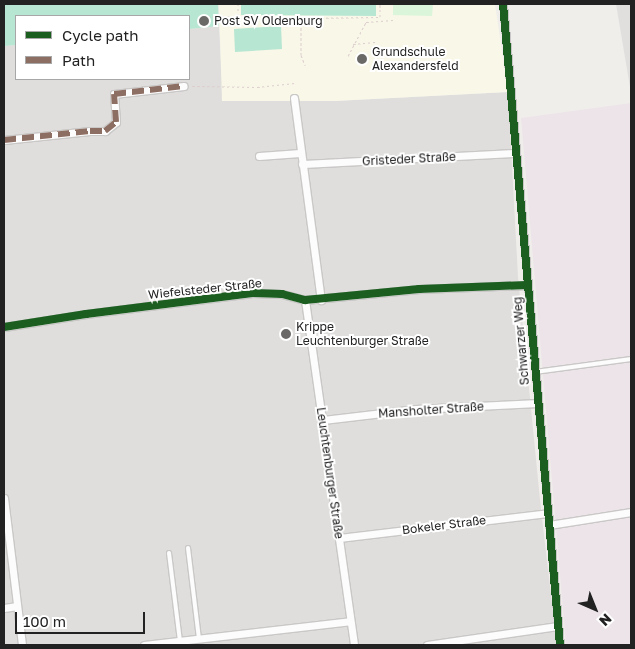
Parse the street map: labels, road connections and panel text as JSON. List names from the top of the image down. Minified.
{"streets":{"street":["Gristeder Straße","Wiefelsteder Straße","Schwarzer Weg","Mansholter Straße","Leuchtenburger Straße","Bokeler Straße"]},"crossings":[["Gristeder Straße","Schwarzer Weg"],["Wiefelsteder Straße","Schwarzer Weg"],["Wiefelsteder Straße","Leuchtenburger Straße"],["Schwarzer Weg","Mansholter Straße"],["Schwarzer Weg","Bokeler Straße"],["Mansholter Straße","Leuchtenburger Straße"],["Leuchtenburger Straße","Bokeler Straße"]],"places":["Post SV Oldenburg","Grundschule Alexandersfeld","Krippe Leuchtenburger Straße"],"legend":["Cycle path","Path"],"scale_bar":"100 m","north":"bottom right"}
